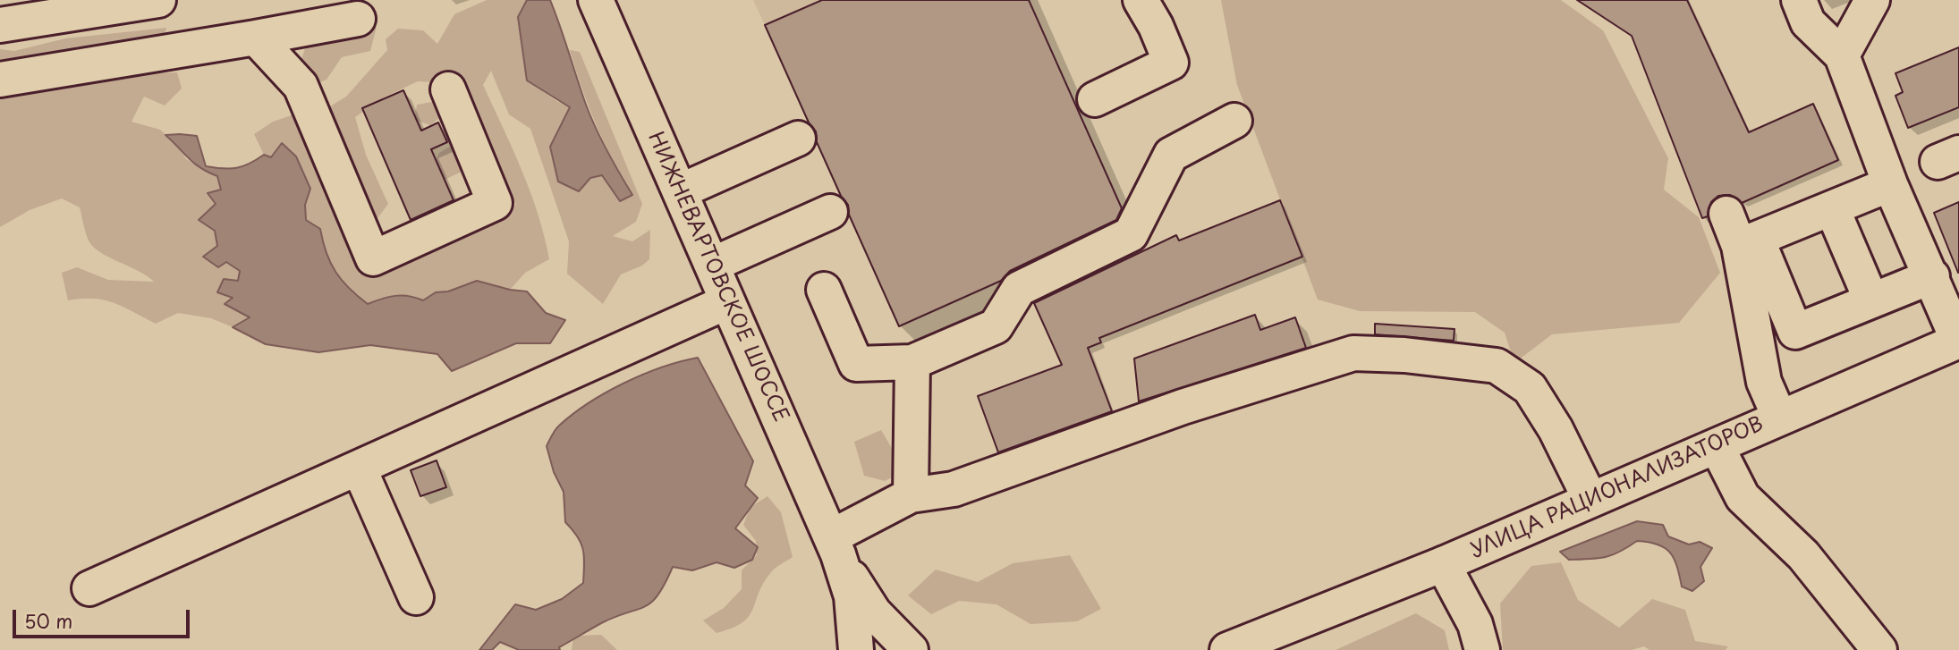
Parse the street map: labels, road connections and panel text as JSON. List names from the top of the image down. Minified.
{"streets":{"street":["НИЖНЕВАРТОВСКОЕ ШОССЕ","УЛИЦА РАЦИОНАЛИЗАТОРОВ"]},"scale_bar":"50 m"}
